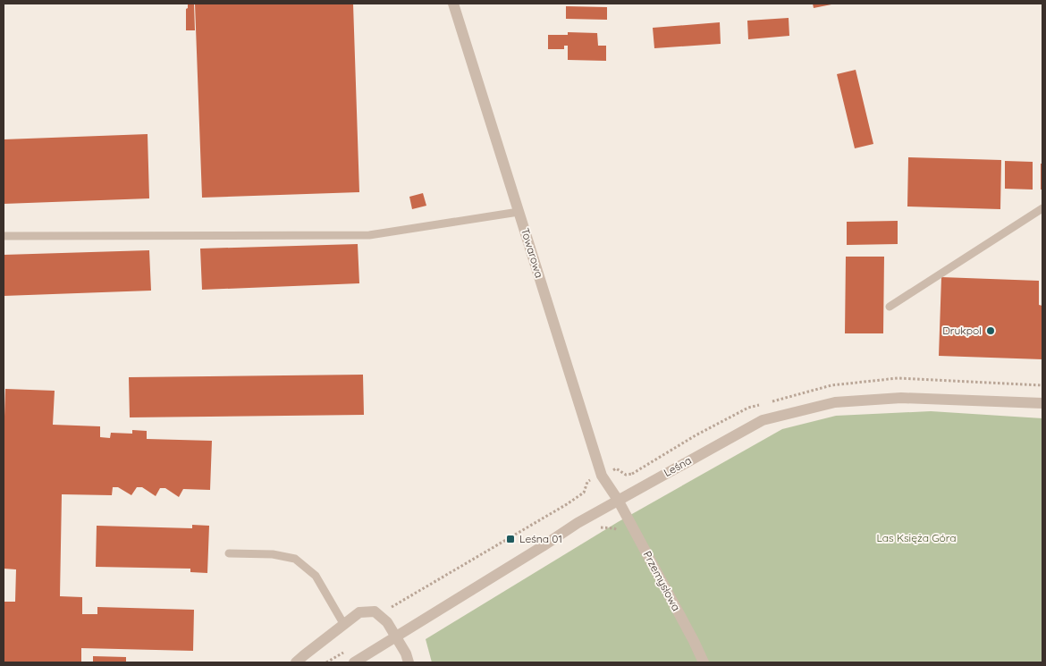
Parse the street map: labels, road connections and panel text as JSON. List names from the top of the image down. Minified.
{"streets":{"street":["Towarowa","Leśna","Przemysłowa"]},"crossings":[["Towarowa","Leśna"],["Towarowa","Przemysłowa"],["Leśna","Przemysłowa"]],"parks":["Las Księża Góra"],"places":{"other":["Drukpol"],"transit":["Leśna 01"]}}
